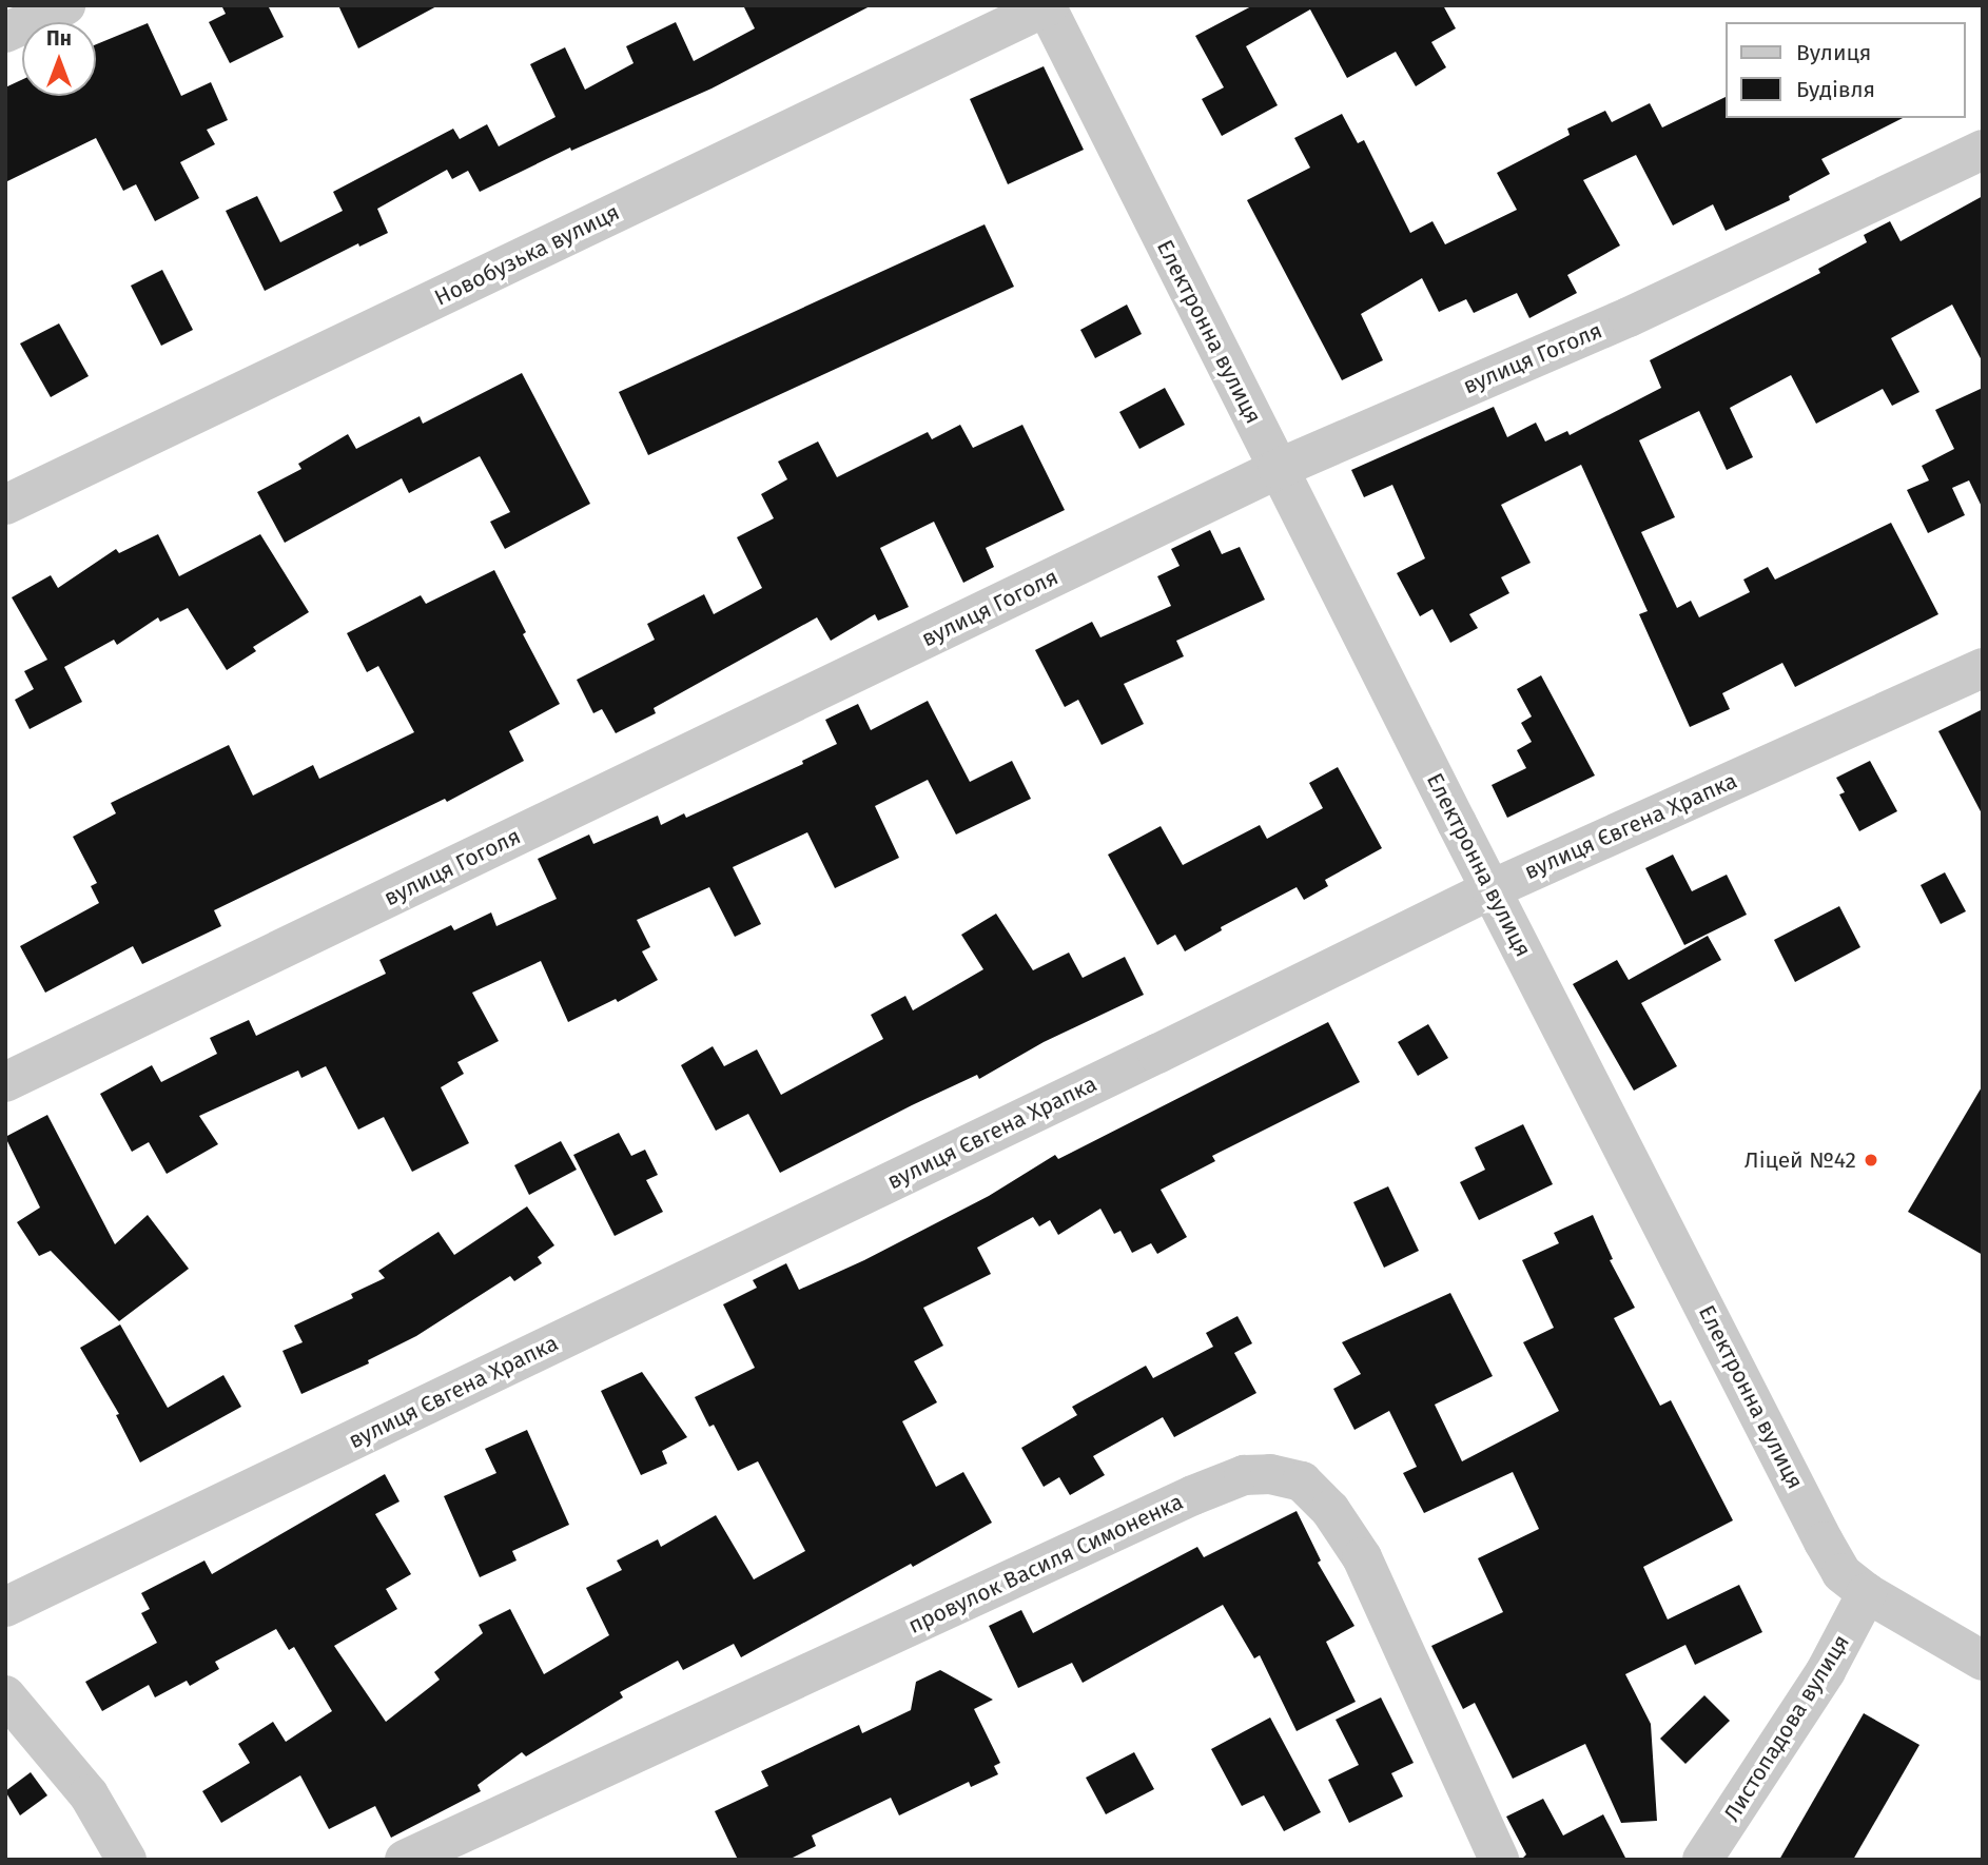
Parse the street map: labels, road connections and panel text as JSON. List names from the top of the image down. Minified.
{"streets":{"street":["Новобузька вулиця","Електронна вулиця","вулиця Гоголя","вулиця Євгена Храпка","провулок Василя Симоненка","Листопадова вулиця"]},"crossings":[["Новобузька вулиця","Електронна вулиця"],["Електронна вулиця","вулиця Гоголя"],["Електронна вулиця","вулиця Євгена Храпка"],["Електронна вулиця","Листопадова вулиця"]],"places":["Ліцей №42"],"legend":["Вулиця","Будівля"],"north":"top"}
